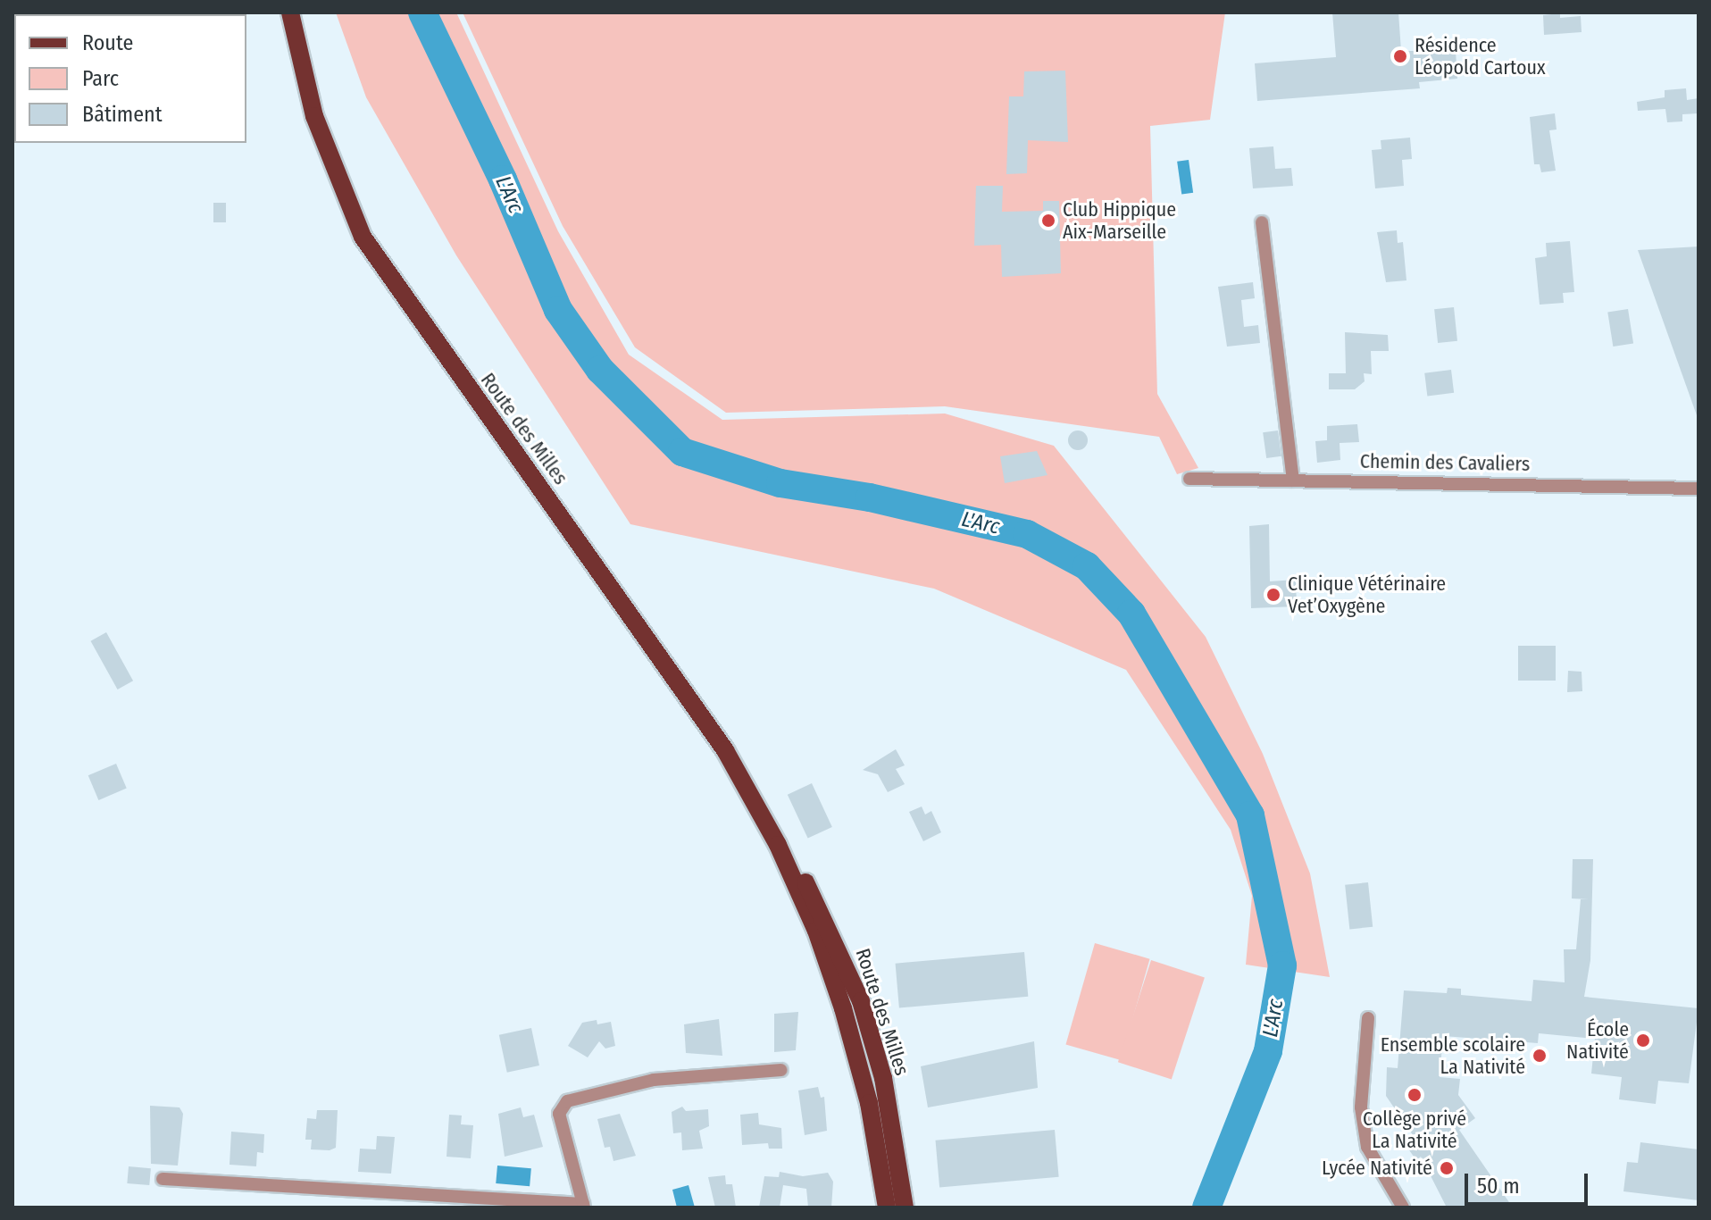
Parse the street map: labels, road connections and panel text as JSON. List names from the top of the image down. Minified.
{"streets":{"main road":["Route des Milles"],"street":["Chemin des Cavaliers"]},"water":["L'Arc"],"places":["Résidence Léopold Cartoux","Club Hippique Aix-Marseille","Clinique Vétérinaire Vet’Oxygène","École Nativité","Ensemble scolaire La Nativité","Collège privé La Nativité","Lycée Nativité"],"legend":["Route","Parc","Bâtiment"],"scale_bar":"50 m"}
